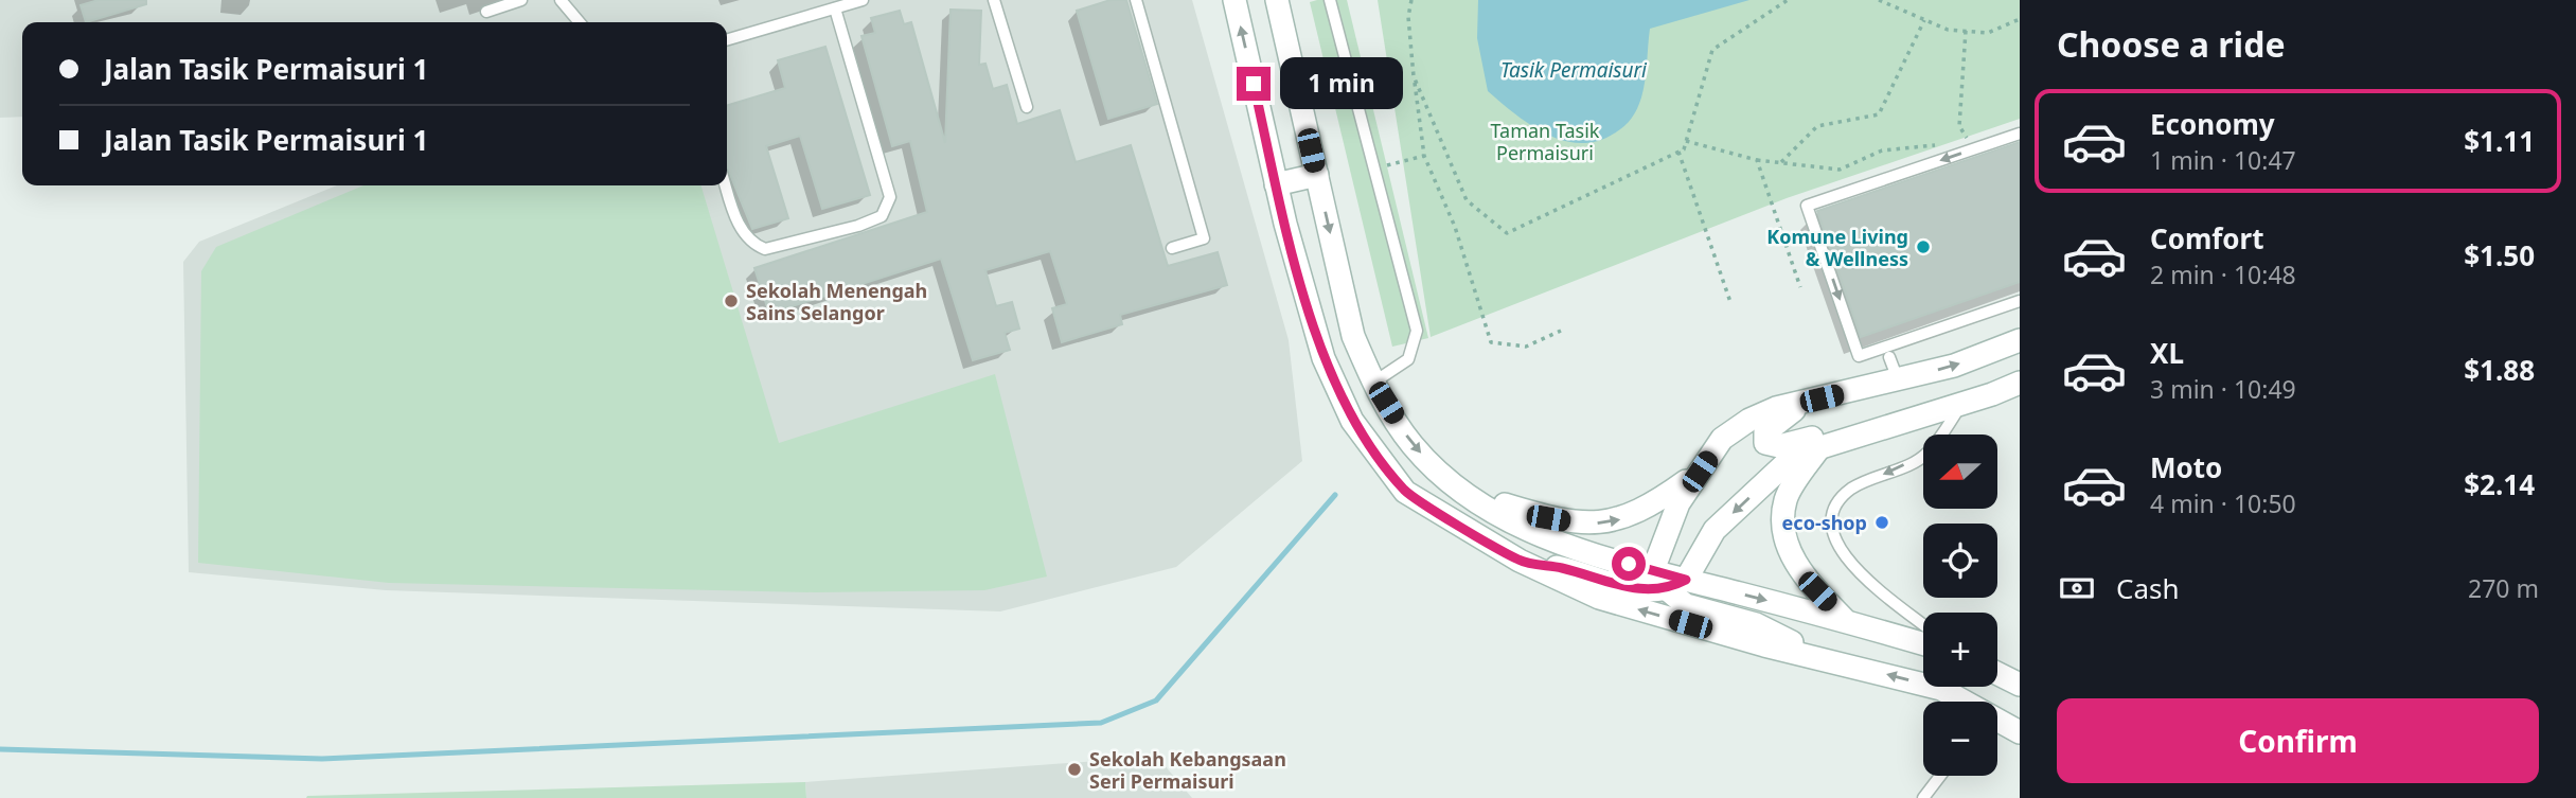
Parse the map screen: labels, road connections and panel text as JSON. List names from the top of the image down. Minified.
{"water":["Tasik Permaisuri"],"parks":["Taman Tasik Permaisuri"],"places":["Komune Living & Wellness","Sekolah Menengah Sains Selangor","eco-shop","Sekolah Kebangsaan Seri Permaisuri"],"north":"left","page":{"heading":"Choose a ride","banner":["Jalan Tasik Permaisuri 1","Jalan Tasik Permaisuri 1"],"bubble":"1 min","list":[{"name":"Economy","note":"1 min · 10:47","value":"$1.11"},{"name":"Comfort","note":"2 min · 10:48","value":"$1.50"},{"name":"XL","note":"3 min · 10:49","value":"$1.88"},{"name":"Moto","note":"4 min · 10:50","value":"$2.14"}],"map_buttons":["+","−"],"pay":["Cash","270 m"],"buttons":"Confirm"}}
